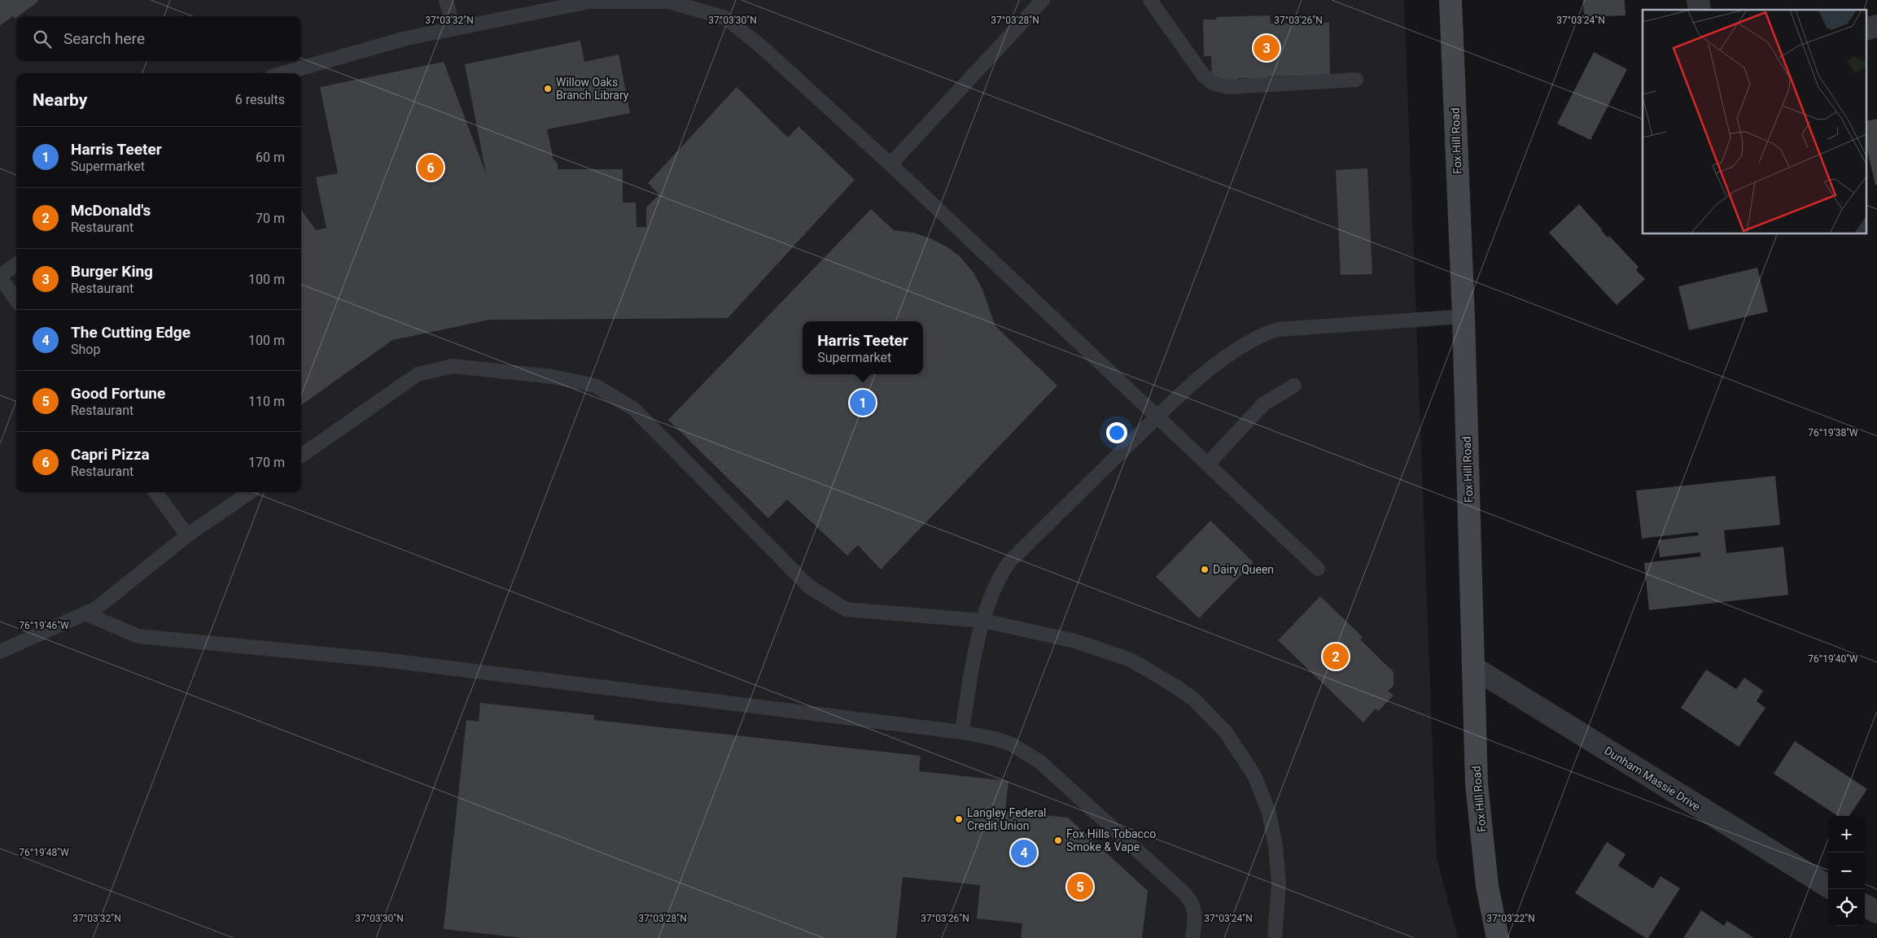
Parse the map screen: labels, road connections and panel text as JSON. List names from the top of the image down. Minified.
{"streets":{"main road":["Fox Hill Road"],"street":["Dunham Massie Drive"]},"crossings":[["Fox Hill Road","Dunham Massie Drive"]],"places":["Willow Oaks Branch Library","Dairy Queen","Langley Federal Credit Union","Fox Hills Tobacco Smoke & Vape"],"page":{"search":"Search here","pins":["3","6","1","2","4","5"],"heading":["Nearby","6 results"],"list":[{"mark":"1","name":"Harris Teeter","note":"Supermarket","value":"60 m"},{"mark":"2","name":"McDonald's","note":"Restaurant","value":"70 m"},{"mark":"3","name":"Burger King","note":"Restaurant","value":"100 m"},{"mark":"4","name":"The Cutting Edge","note":"Shop","value":"100 m"},{"mark":"5","name":"Good Fortune","note":"Restaurant","value":"110 m"},{"mark":"6","name":"Capri Pizza","note":"Restaurant","value":"170 m"}],"popup":["Harris Teeter","Supermarket"],"map_buttons":["+","−"]},"coordinates":["37°03'32\"N","37°03'28\"N","37°03'26\"N","37°03'30\"N","37°03'24\"N","76°19'38\"W","76°19'46\"W","76°19'40\"W","76°19'48\"W","37°03'22\"N"]}
